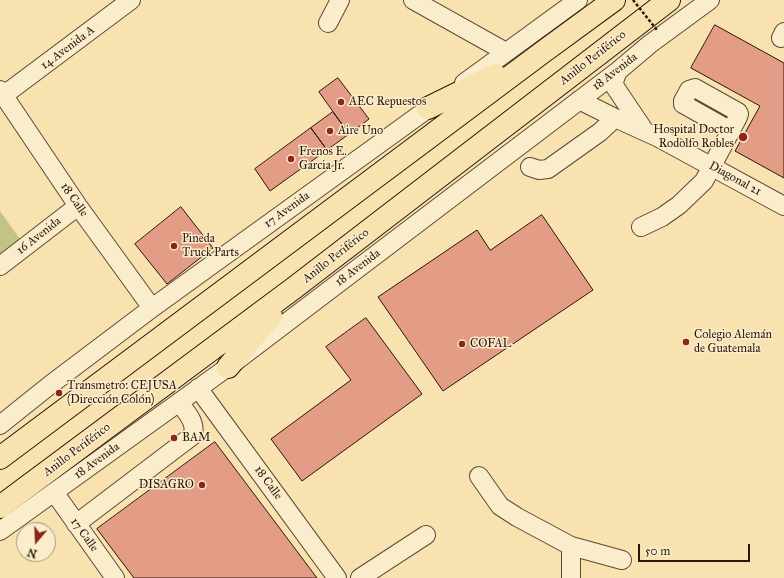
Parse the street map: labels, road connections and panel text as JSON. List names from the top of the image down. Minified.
{"streets":{"highway":["Anillo Periférico"],"street":["14 Avenida A","18 Avenida","Diagonal 21","18 Calle","17 Avenida","16 Avenida","17 Calle"]},"crossings":[["14 Avenida A","18 Calle"],["18 Avenida","Diagonal 21"],["18 Avenida","18 Calle"],["18 Avenida","17 Calle"],["18 Calle","17 Avenida"],["18 Calle","16 Avenida"]],"places":["AEC Repuestos","Aire Uno","Hospital Doctor Rodolfo Robles","Frenos E. Garcia Jr.","Pineda Truck Parts","Colegio Alemán de Guatemala","COFAL","Transmetro: CEJUSA (Dirección Colón)","BAM","DISAGRO"],"scale_bar":"50 m","north":"bottom"}
